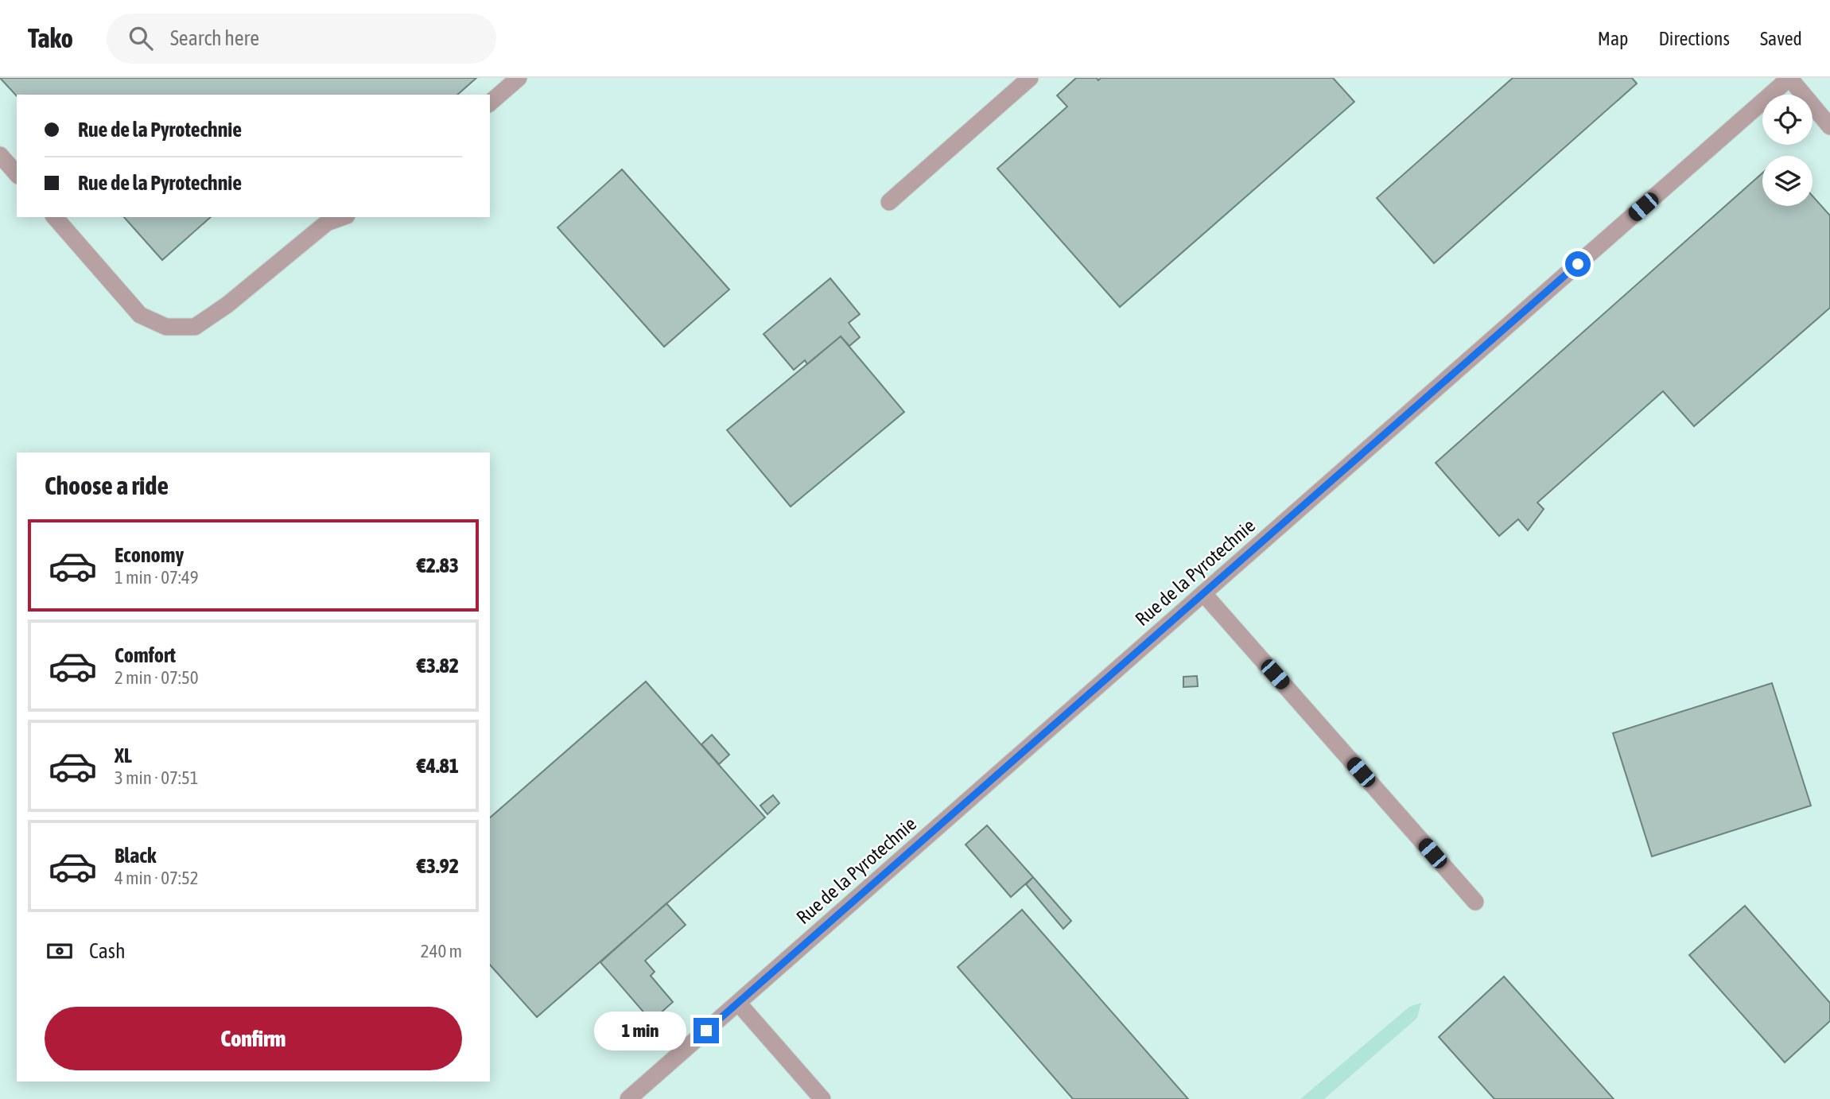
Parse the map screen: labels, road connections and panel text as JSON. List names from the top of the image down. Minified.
{"streets":{"street":["Rue de la Pyrotechnie"]},"page":{"header":"Tako","search":"Search here","nav":["Map","Directions","Saved"],"banner":["Rue de la Pyrotechnie","Rue de la Pyrotechnie"],"heading":"Choose a ride","list":[{"name":"Economy","note":"1 min · 07:49","value":"€2.83"},{"name":"Comfort","note":"2 min · 07:50","value":"€3.82"},{"name":"XL","note":"3 min · 07:51","value":"€4.81"},{"name":"Black","note":"4 min · 07:52","value":"€3.92"}],"pay":["Cash","240 m"],"buttons":"Confirm","bubble":"1 min"}}
